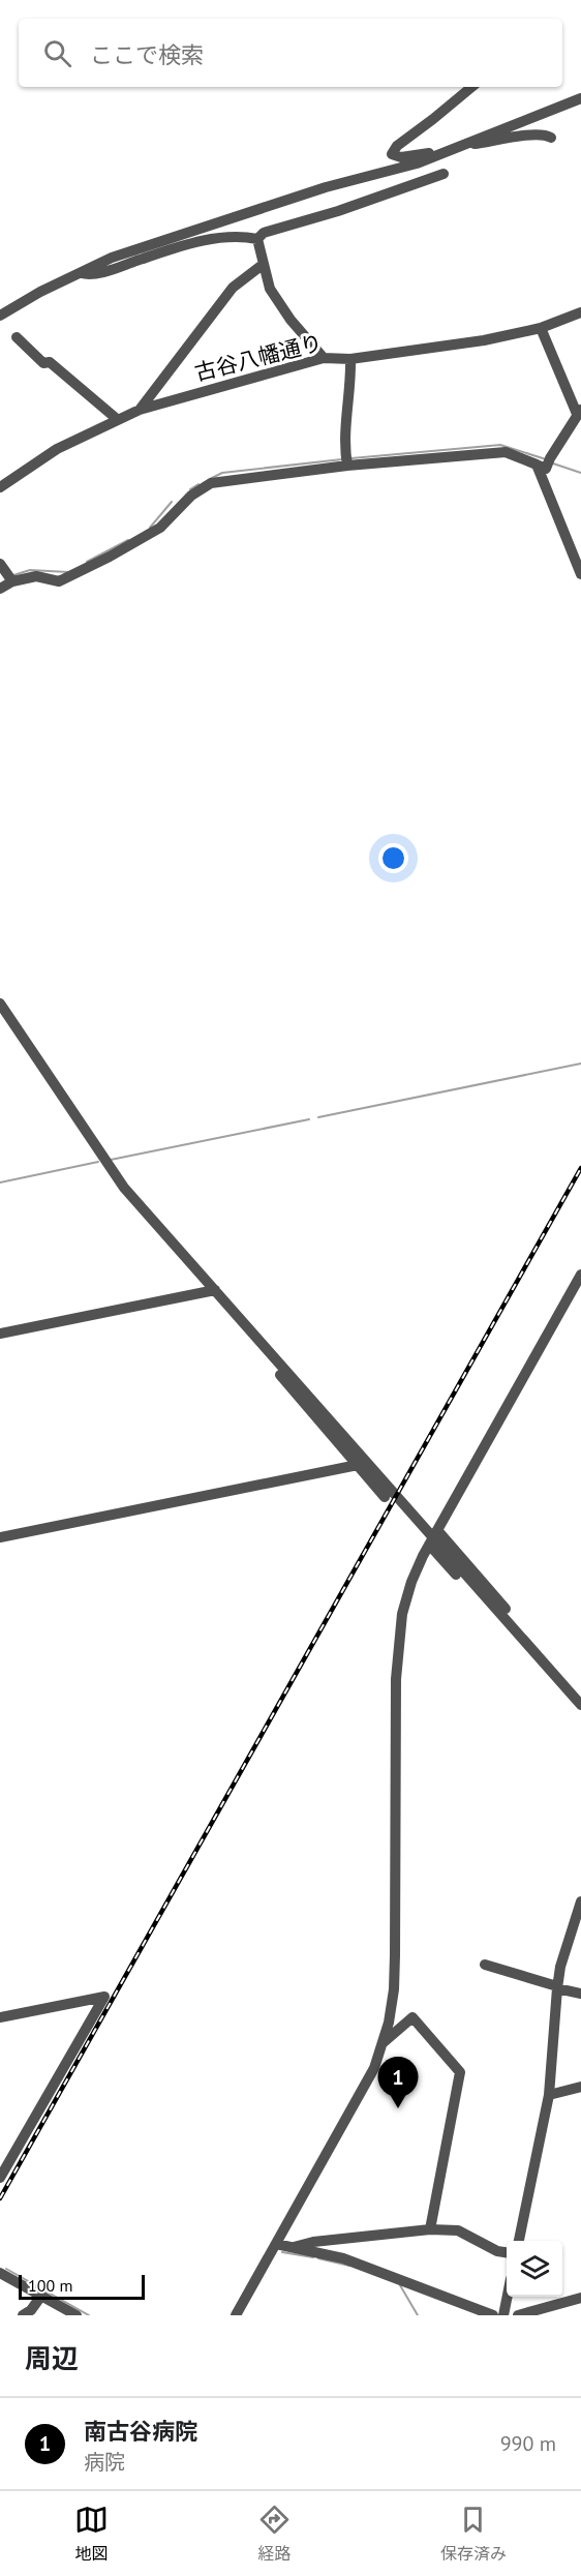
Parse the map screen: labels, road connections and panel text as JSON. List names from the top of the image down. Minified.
{"streets":{"street":["古谷八幡通り"]},"scale_bar":"100 m","page":{"search":"ここで検索","pins":"1","scale":"100 m","heading":"周辺","list":[{"mark":"1","name":"南古谷病院","note":"病院","value":"990 m"}],"nav":["地図","経路","保存済み"]}}
